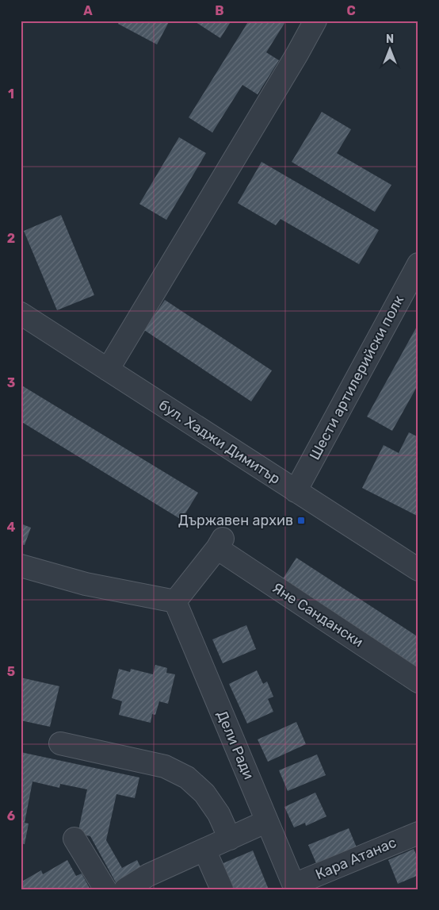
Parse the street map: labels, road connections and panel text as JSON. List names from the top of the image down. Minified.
{"streets":{"street":["Шести артилерийски полк","бул. Хаджи Димитър","Яне Сандански","Дели Ради","Кара Атанас"]},"crossings":[["Шести артилерийски полк","бул. Хаджи Димитър"],["Яне Сандански","Дели Ради"],["Дели Ради","Кара Атанас"]],"places":{"transit":["Държавен архив"]},"north":"top","grid":{"columns":["A","B","C"],"rows":["1","2","3","4","5","6"]}}
